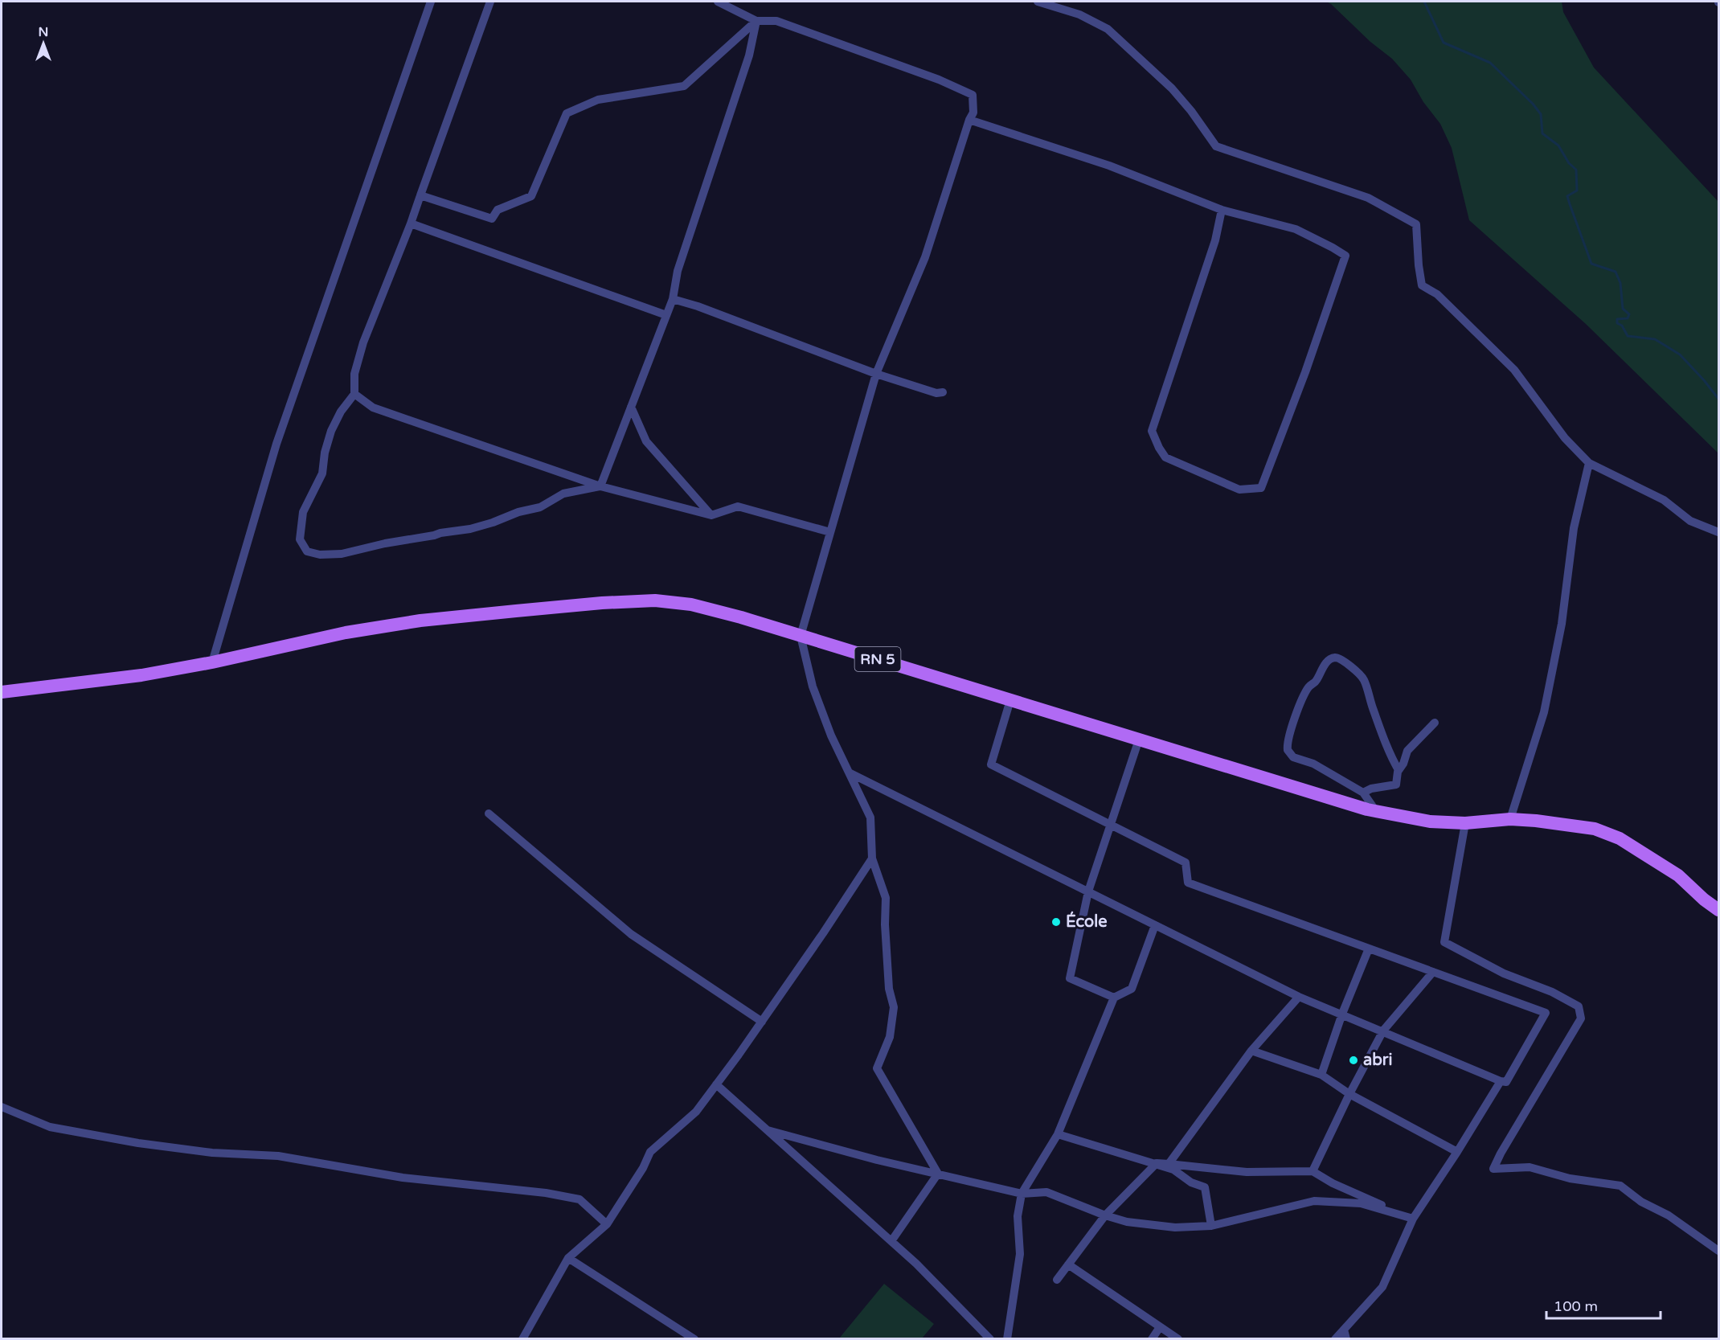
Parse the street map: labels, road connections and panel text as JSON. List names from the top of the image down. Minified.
{"streets":{"main road":["RN 5"]},"places":["École","abri"],"scale_bar":"100 m","north":"top"}
